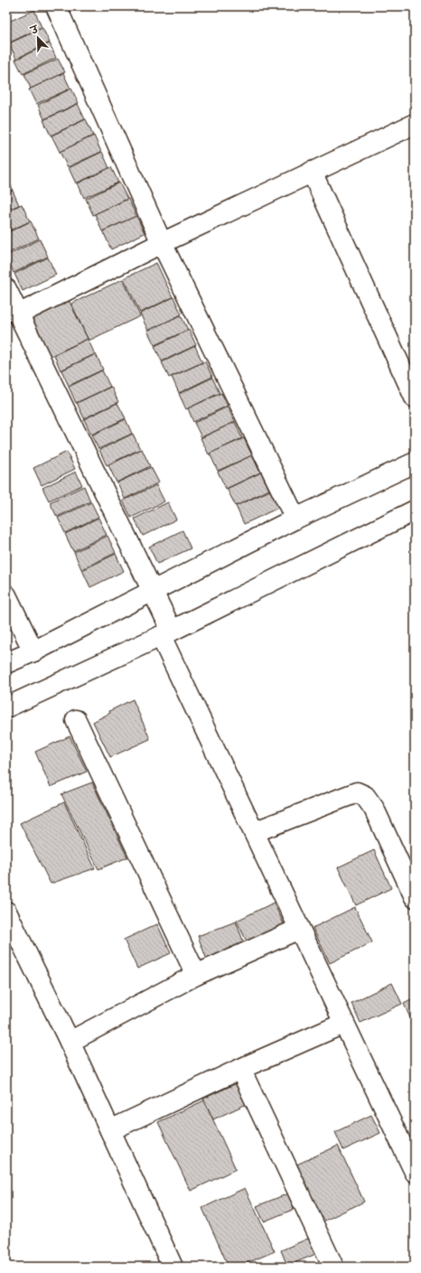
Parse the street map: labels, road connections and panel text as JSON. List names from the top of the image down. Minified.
{"north":"top left"}
